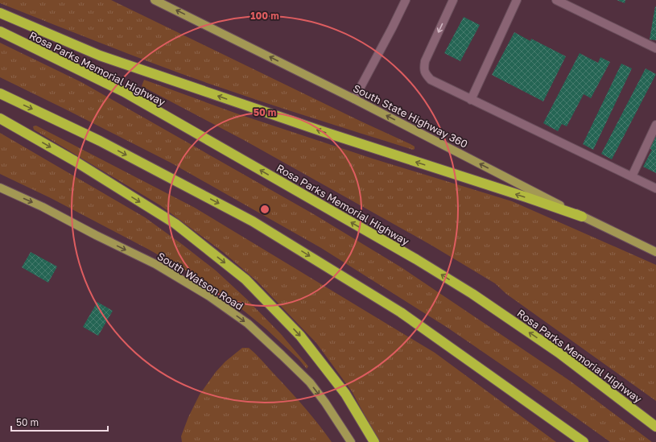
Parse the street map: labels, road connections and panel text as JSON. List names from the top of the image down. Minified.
{"streets":{"highway":["Rosa Parks Memorial Highway"],"main road":["South State Highway 360","South Watson Road"]},"one_way":["South State Highway 360","South Watson Road"],"scale_bar":"50 m","rings":["100 m","50 m"]}
